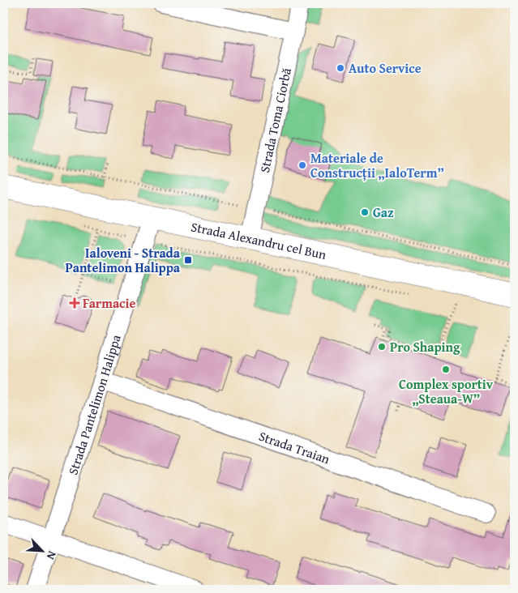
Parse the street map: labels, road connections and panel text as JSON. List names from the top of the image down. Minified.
{"streets":{"main road":["Strada Alexandru cel Bun"],"street":["Strada Toma Ciorbă","Strada Pantelimon Halippa","Strada Traian"]},"crossings":[["Strada Toma Ciorbă","Strada Alexandru cel Bun"],["Strada Alexandru cel Bun","Strada Pantelimon Halippa"],["Strada Pantelimon Halippa","Strada Traian"]],"places":{"other":["Auto Service","Materiale de Construcții „IaloTerm”","Gaz","Pro Shaping","Complex sportiv „Steaua-W”"],"transit":["Ialoveni - Strada Pantelimon Halippa"],"health":["Farmacie"]},"north":"bottom right"}
